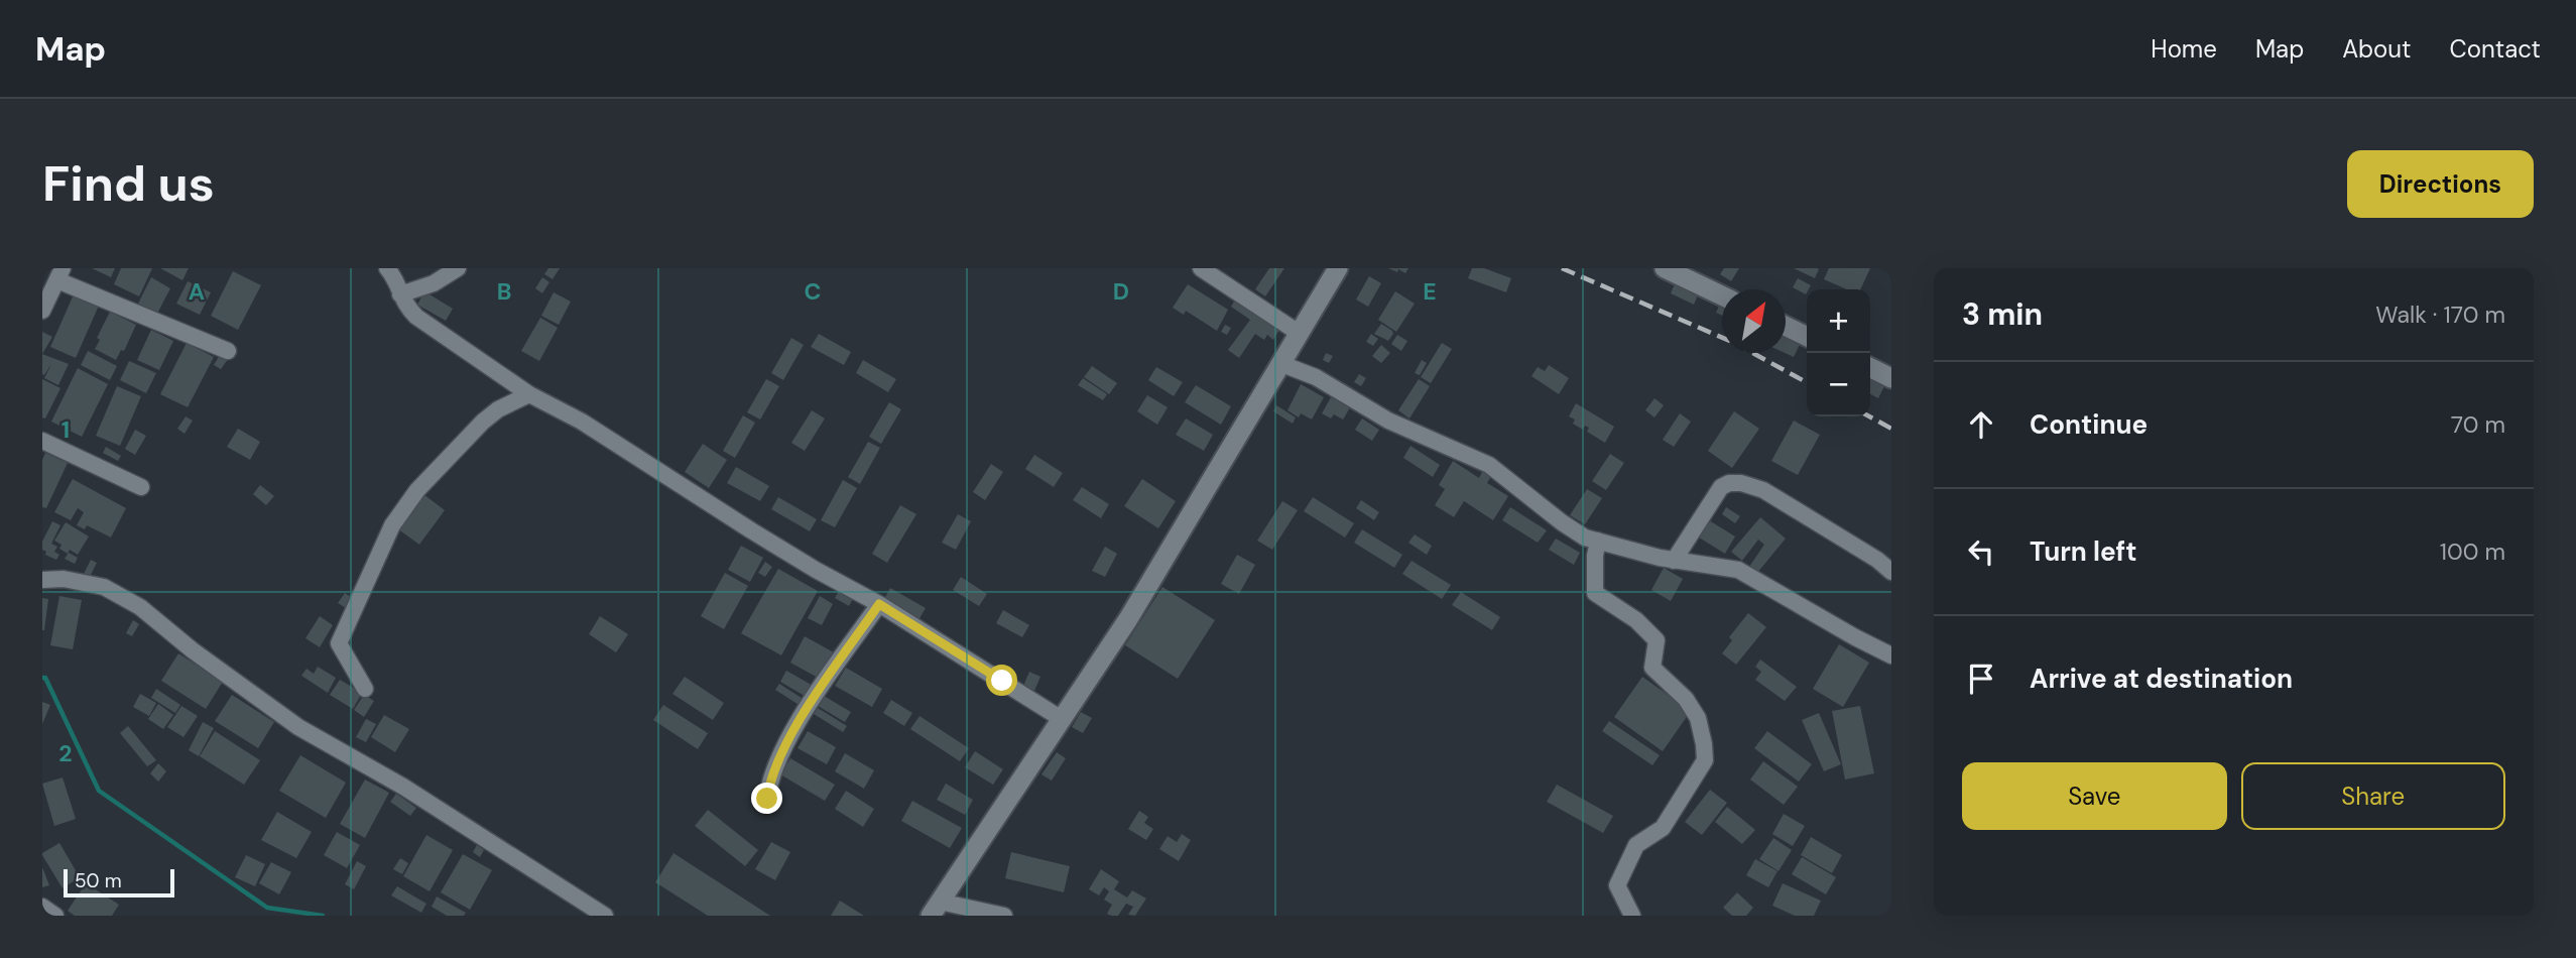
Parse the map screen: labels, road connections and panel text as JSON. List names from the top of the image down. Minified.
{"scale_bar":"50 m","north":"top right","page":{"header":"Map","nav":["Home","Map","About","Contact"],"buttons":["Directions",["Save","Share"]],"title":"Find us","heading":["3 min","Walk · 170 m"],"map_buttons":["+","−"],"list":[["Continue","70 m"],["Turn left","100 m"],"Arrive at destination"],"scale":"50 m"},"grid":{"columns":["A","B","C","D","E"],"rows":["1","2"]}}
